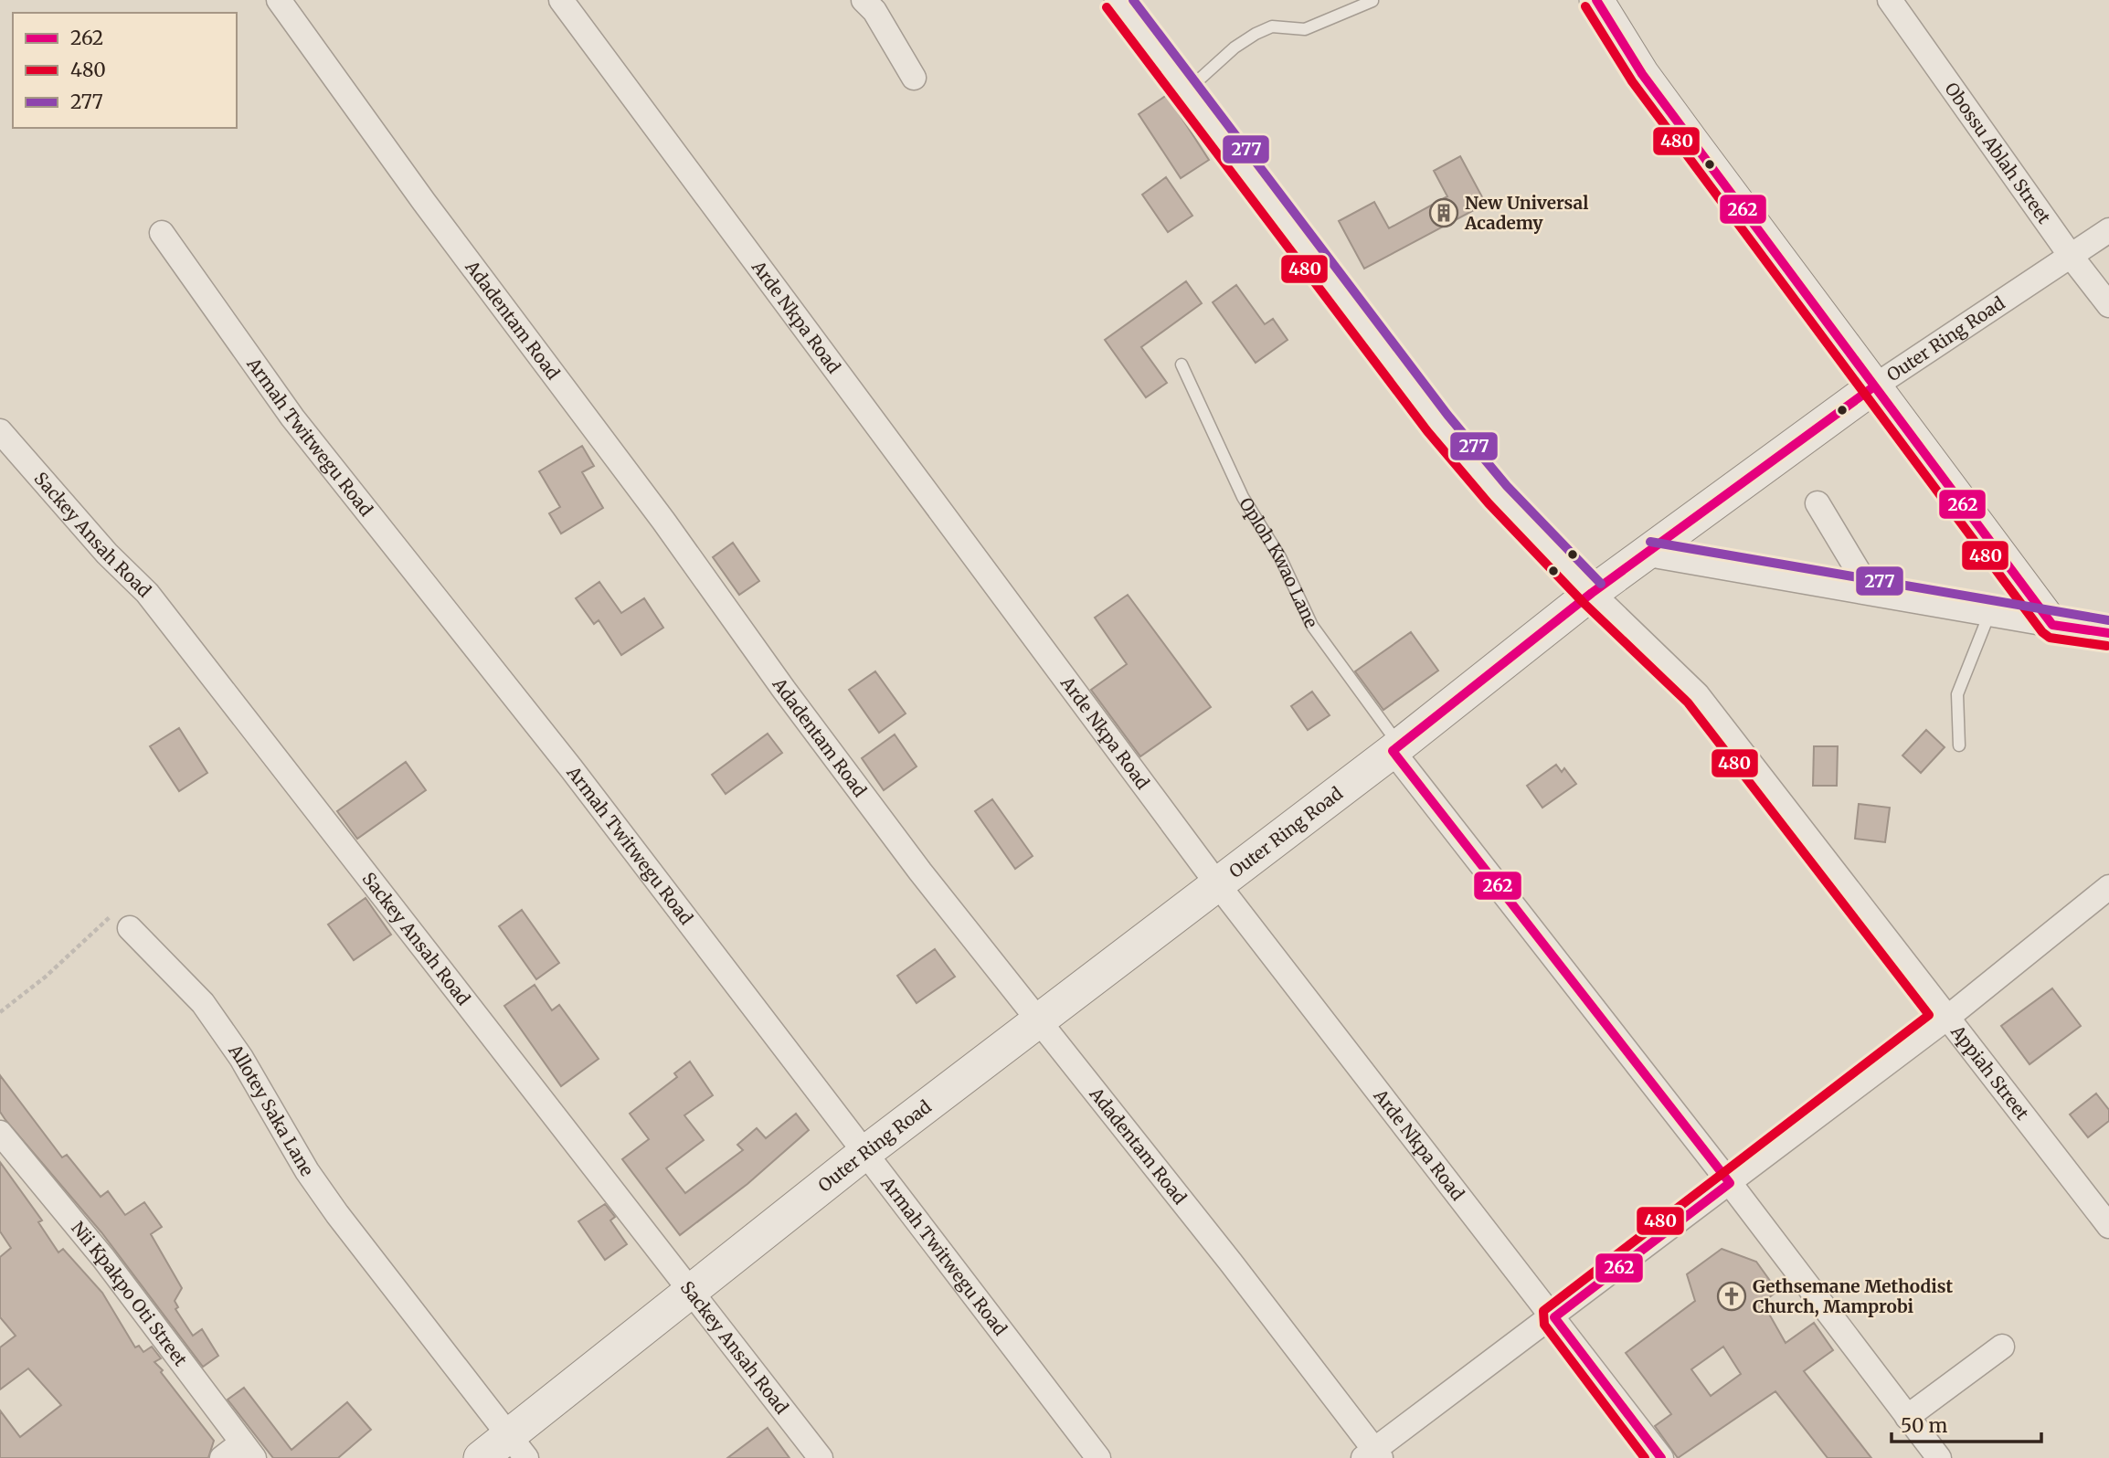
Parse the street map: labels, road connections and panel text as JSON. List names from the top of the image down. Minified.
{"streets":{"street":["Obossu Ablah Street","Arde Nkpa Road","Adadentam Road","Outer Ring Road","Armah Twitwegu Road","Sackey Ansah Road","Appiah Street","Allotey Saka Lane","Nii Kpakpo Oti Street"],"lane":["Oploh Kwao Lane"]},"crossings":[["Obossu Ablah Street","Outer Ring Road"],["Arde Nkpa Road","Outer Ring Road"],["Adadentam Road","Outer Ring Road"],["Outer Ring Road","Armah Twitwegu Road"],["Outer Ring Road","Sackey Ansah Road"],["Outer Ring Road","Oploh Kwao Lane"],["Outer Ring Road","Appiah Street"],["Outer Ring Road","Allotey Saka Lane"]],"places":{"building":["New Universal Academy"],"church":["Gethsemane Methodist Church, Mamprobi"]},"lines":["transit line 262","transit line 277","transit line 480"],"legend":["262","480","277"],"scale_bar":"50 m"}
